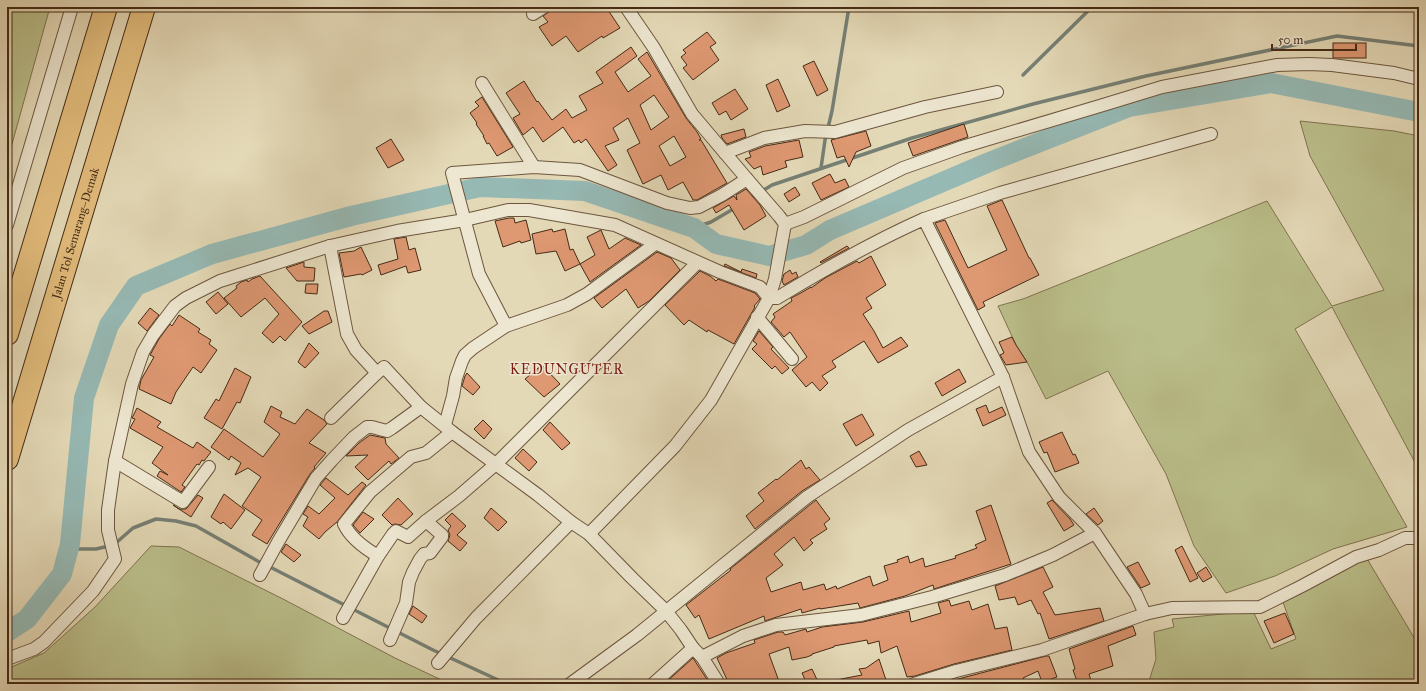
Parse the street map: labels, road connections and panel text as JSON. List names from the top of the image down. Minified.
{"streets":{"highway":["Jalan Tol Semarang–Demak"]},"districts":["KEDUNGUTER"],"scale_bar":"50 m"}
